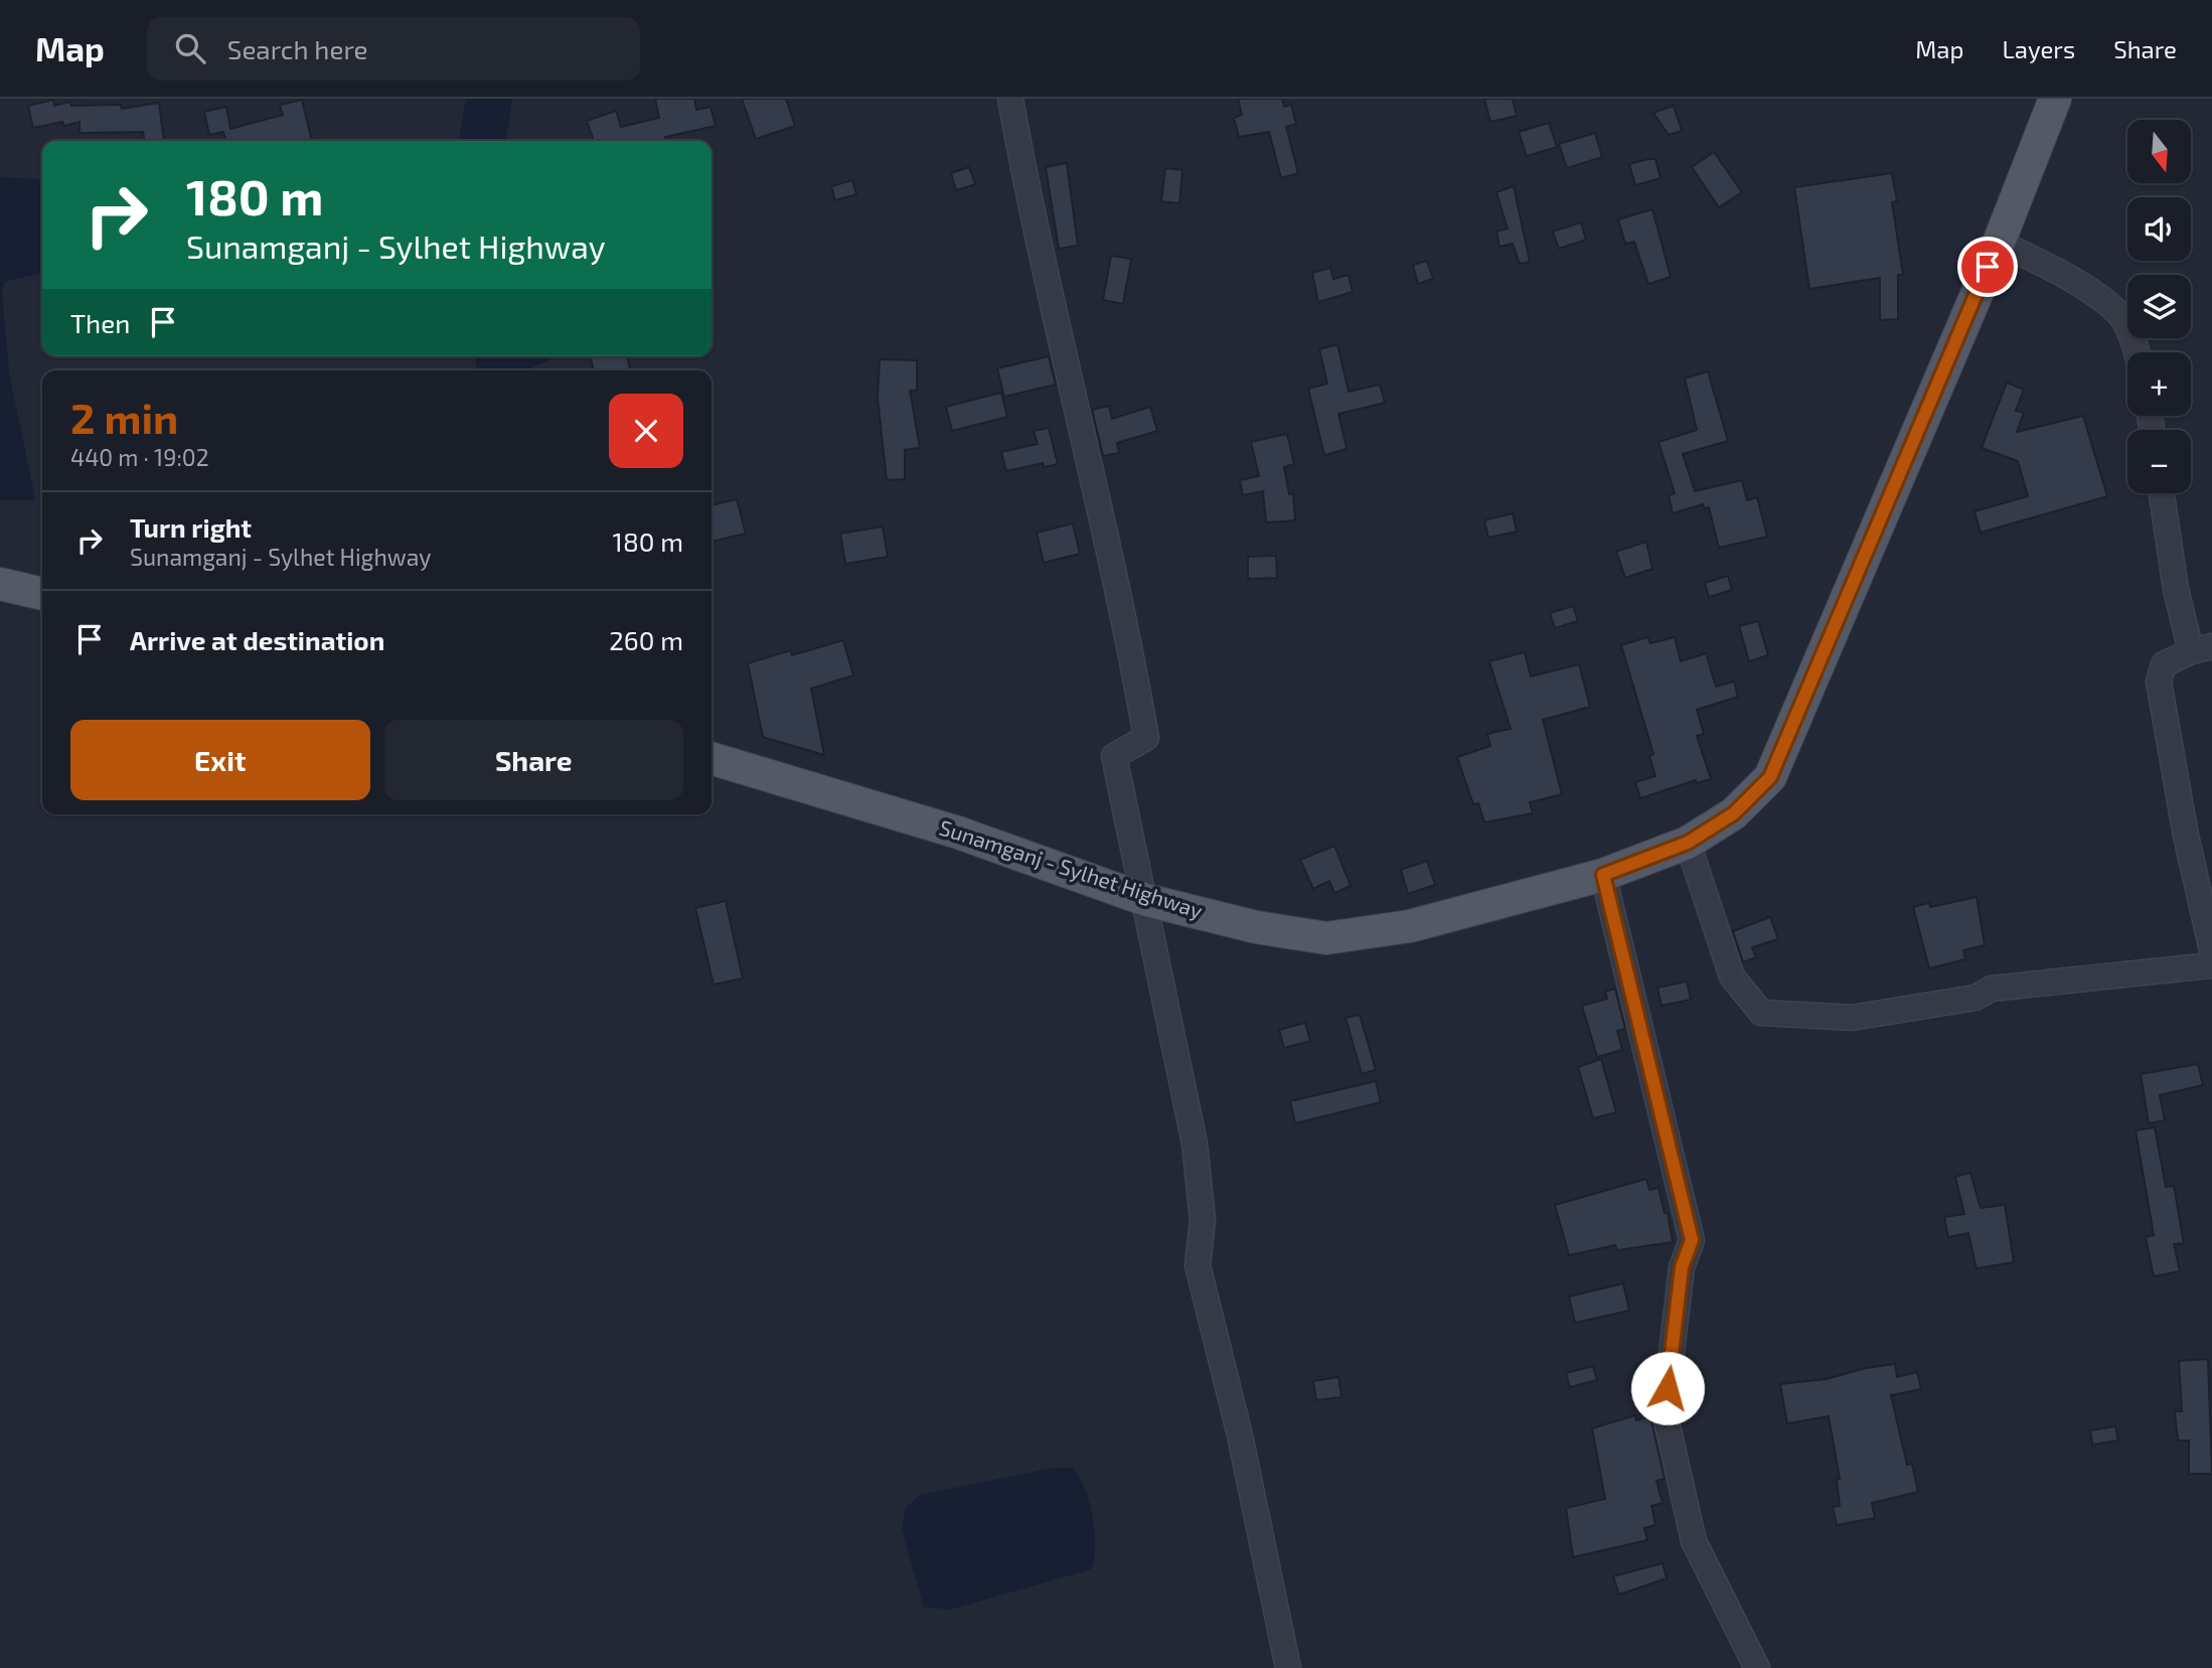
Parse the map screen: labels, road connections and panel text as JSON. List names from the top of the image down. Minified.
{"streets":{"main road":["Sunamganj - Sylhet Highway"]},"north":"bottom","page":{"header":"Map","search":"Search here","nav":["Map","Layers","Share"],"map_buttons":["+","−"],"turn":["180 m","Sunamganj - Sylhet Highway"],"then":"Then","heading":["2 min","440 m · 19:02"],"list":[{"name":"Turn right","note":"Sunamganj - Sylhet Highway","value":"180 m"},{"name":"Arrive at destination","value":"260 m"}],"buttons":["Exit","Share"]}}
